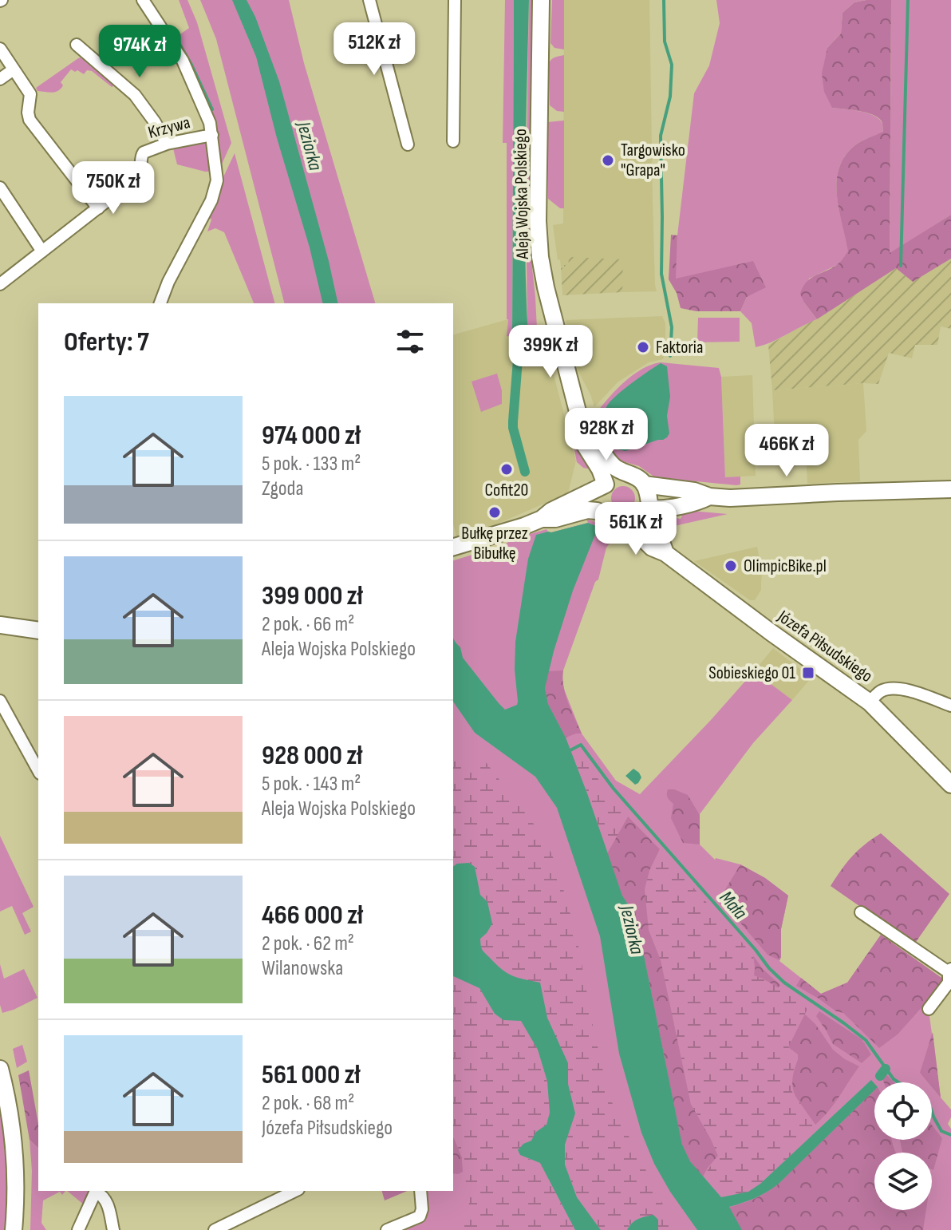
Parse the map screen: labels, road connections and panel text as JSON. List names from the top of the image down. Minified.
{"streets":{"street":["Krzywa","Aleja Wojska Polskiego","Józefa Piłsudskiego"]},"crossings":[["Aleja Wojska Polskiego","Józefa Piłsudskiego"]],"water":["Jeziorka","Mała"],"places":{"other":["Targowisko \"Grapa\"","Faktoria","Cofit20","Bułkę przez Bibułkę","OlimpicBike.pl"],"transit":["Sobieskiego 01"]},"page":{"price":["512K zł","974K zł","750K zł","399K zł","928K zł","466K zł","561K zł"],"heading":"Oferty: 7","list":[{"name":"974 000 zł","note":"5 pok. · 133 m² · Zgoda"},{"name":"399 000 zł","note":"2 pok. · 66 m² · Aleja Wojska Polskiego"},{"name":"928 000 zł","note":"5 pok. · 143 m² · Aleja Wojska Polskiego"},{"name":"466 000 zł","note":"2 pok. · 62 m² · Wilanowska"},{"name":"561 000 zł","note":"2 pok. · 68 m² · Józefa Piłsudskiego"}]}}
